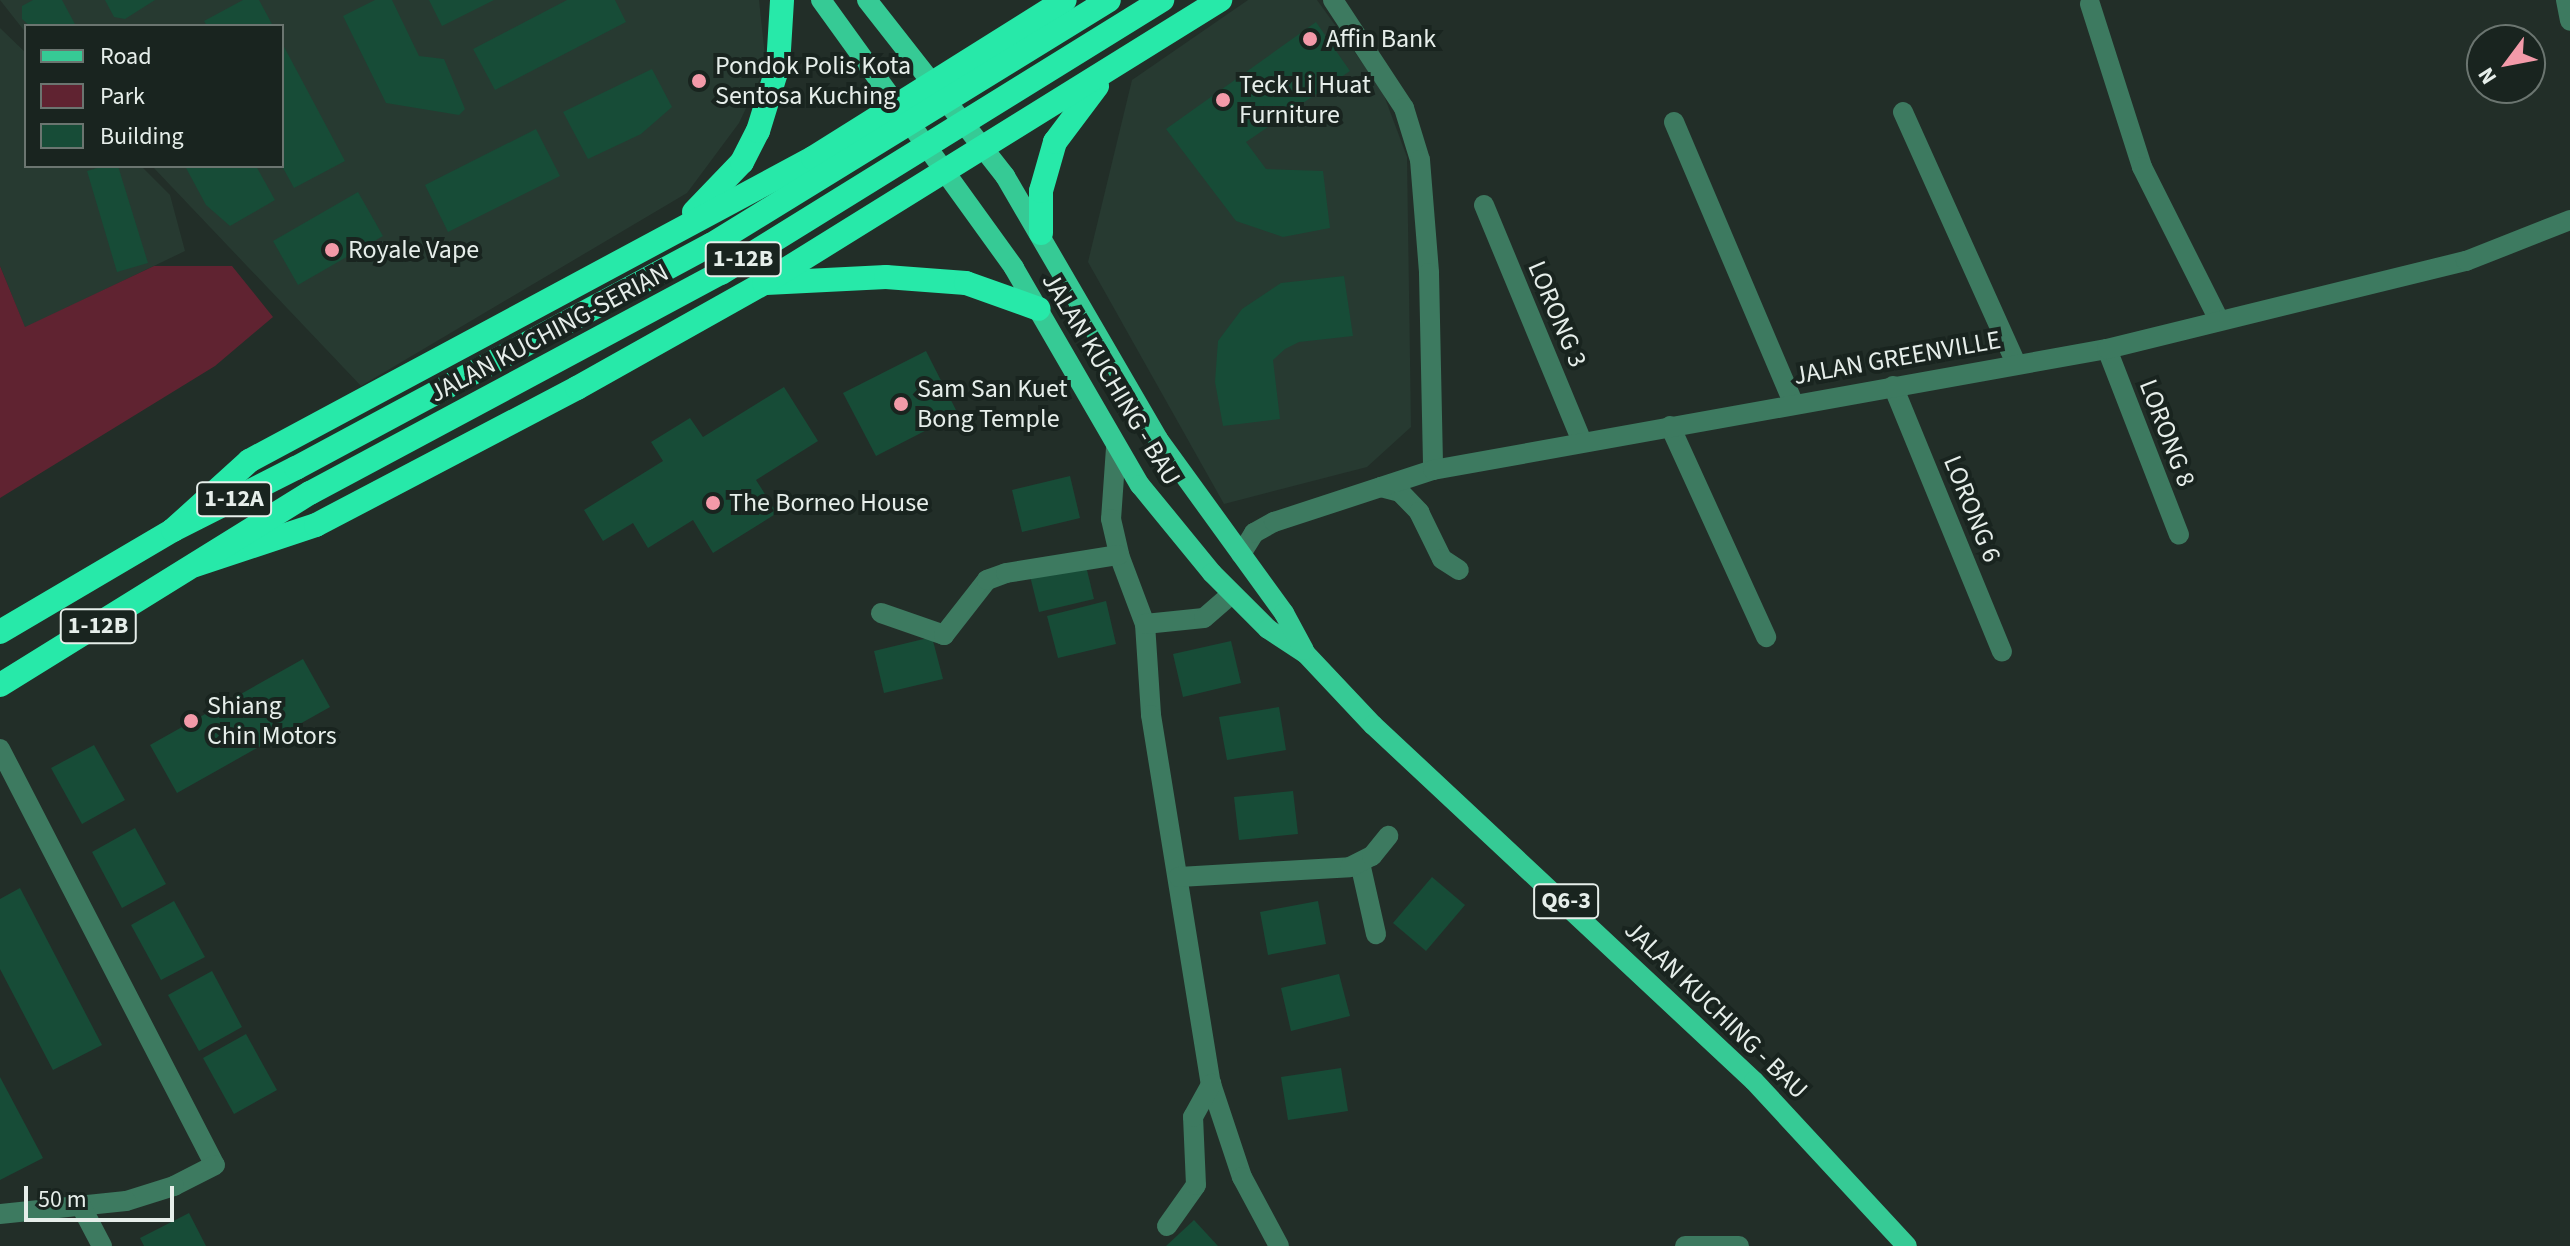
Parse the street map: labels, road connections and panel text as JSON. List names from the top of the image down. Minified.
{"streets":{"highway":["1-12B","JALAN KUCHING-SERIAN","1-12A"],"main road":["JALAN KUCHING - BAU","Q6-3"],"street":["LORONG 3","JALAN GREENVILLE","LORONG 8","LORONG 6"]},"crossings":[["LORONG 3","JALAN GREENVILLE"],["JALAN GREENVILLE","JALAN KUCHING - BAU"],["JALAN GREENVILLE","LORONG 8"],["JALAN GREENVILLE","LORONG 6"]],"places":["Affin Bank","Pondok Polis Kota Sentosa Kuching","Teck Li Huat Furniture","Royale Vape","Sam San Kuet Bong Temple","The Borneo House","Shiang Chin Motors"],"legend":["Road","Park","Building"],"scale_bar":"50 m","north":"bottom left"}
